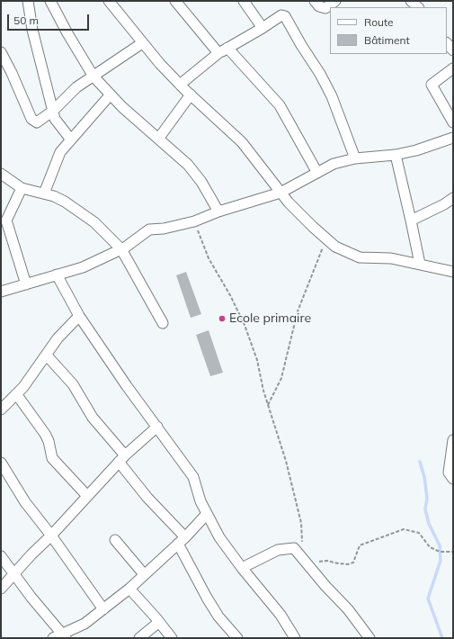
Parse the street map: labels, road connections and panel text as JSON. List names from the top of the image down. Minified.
{"places":["Ecole primaire"],"legend":["Route","Bâtiment"],"scale_bar":"50 m"}
